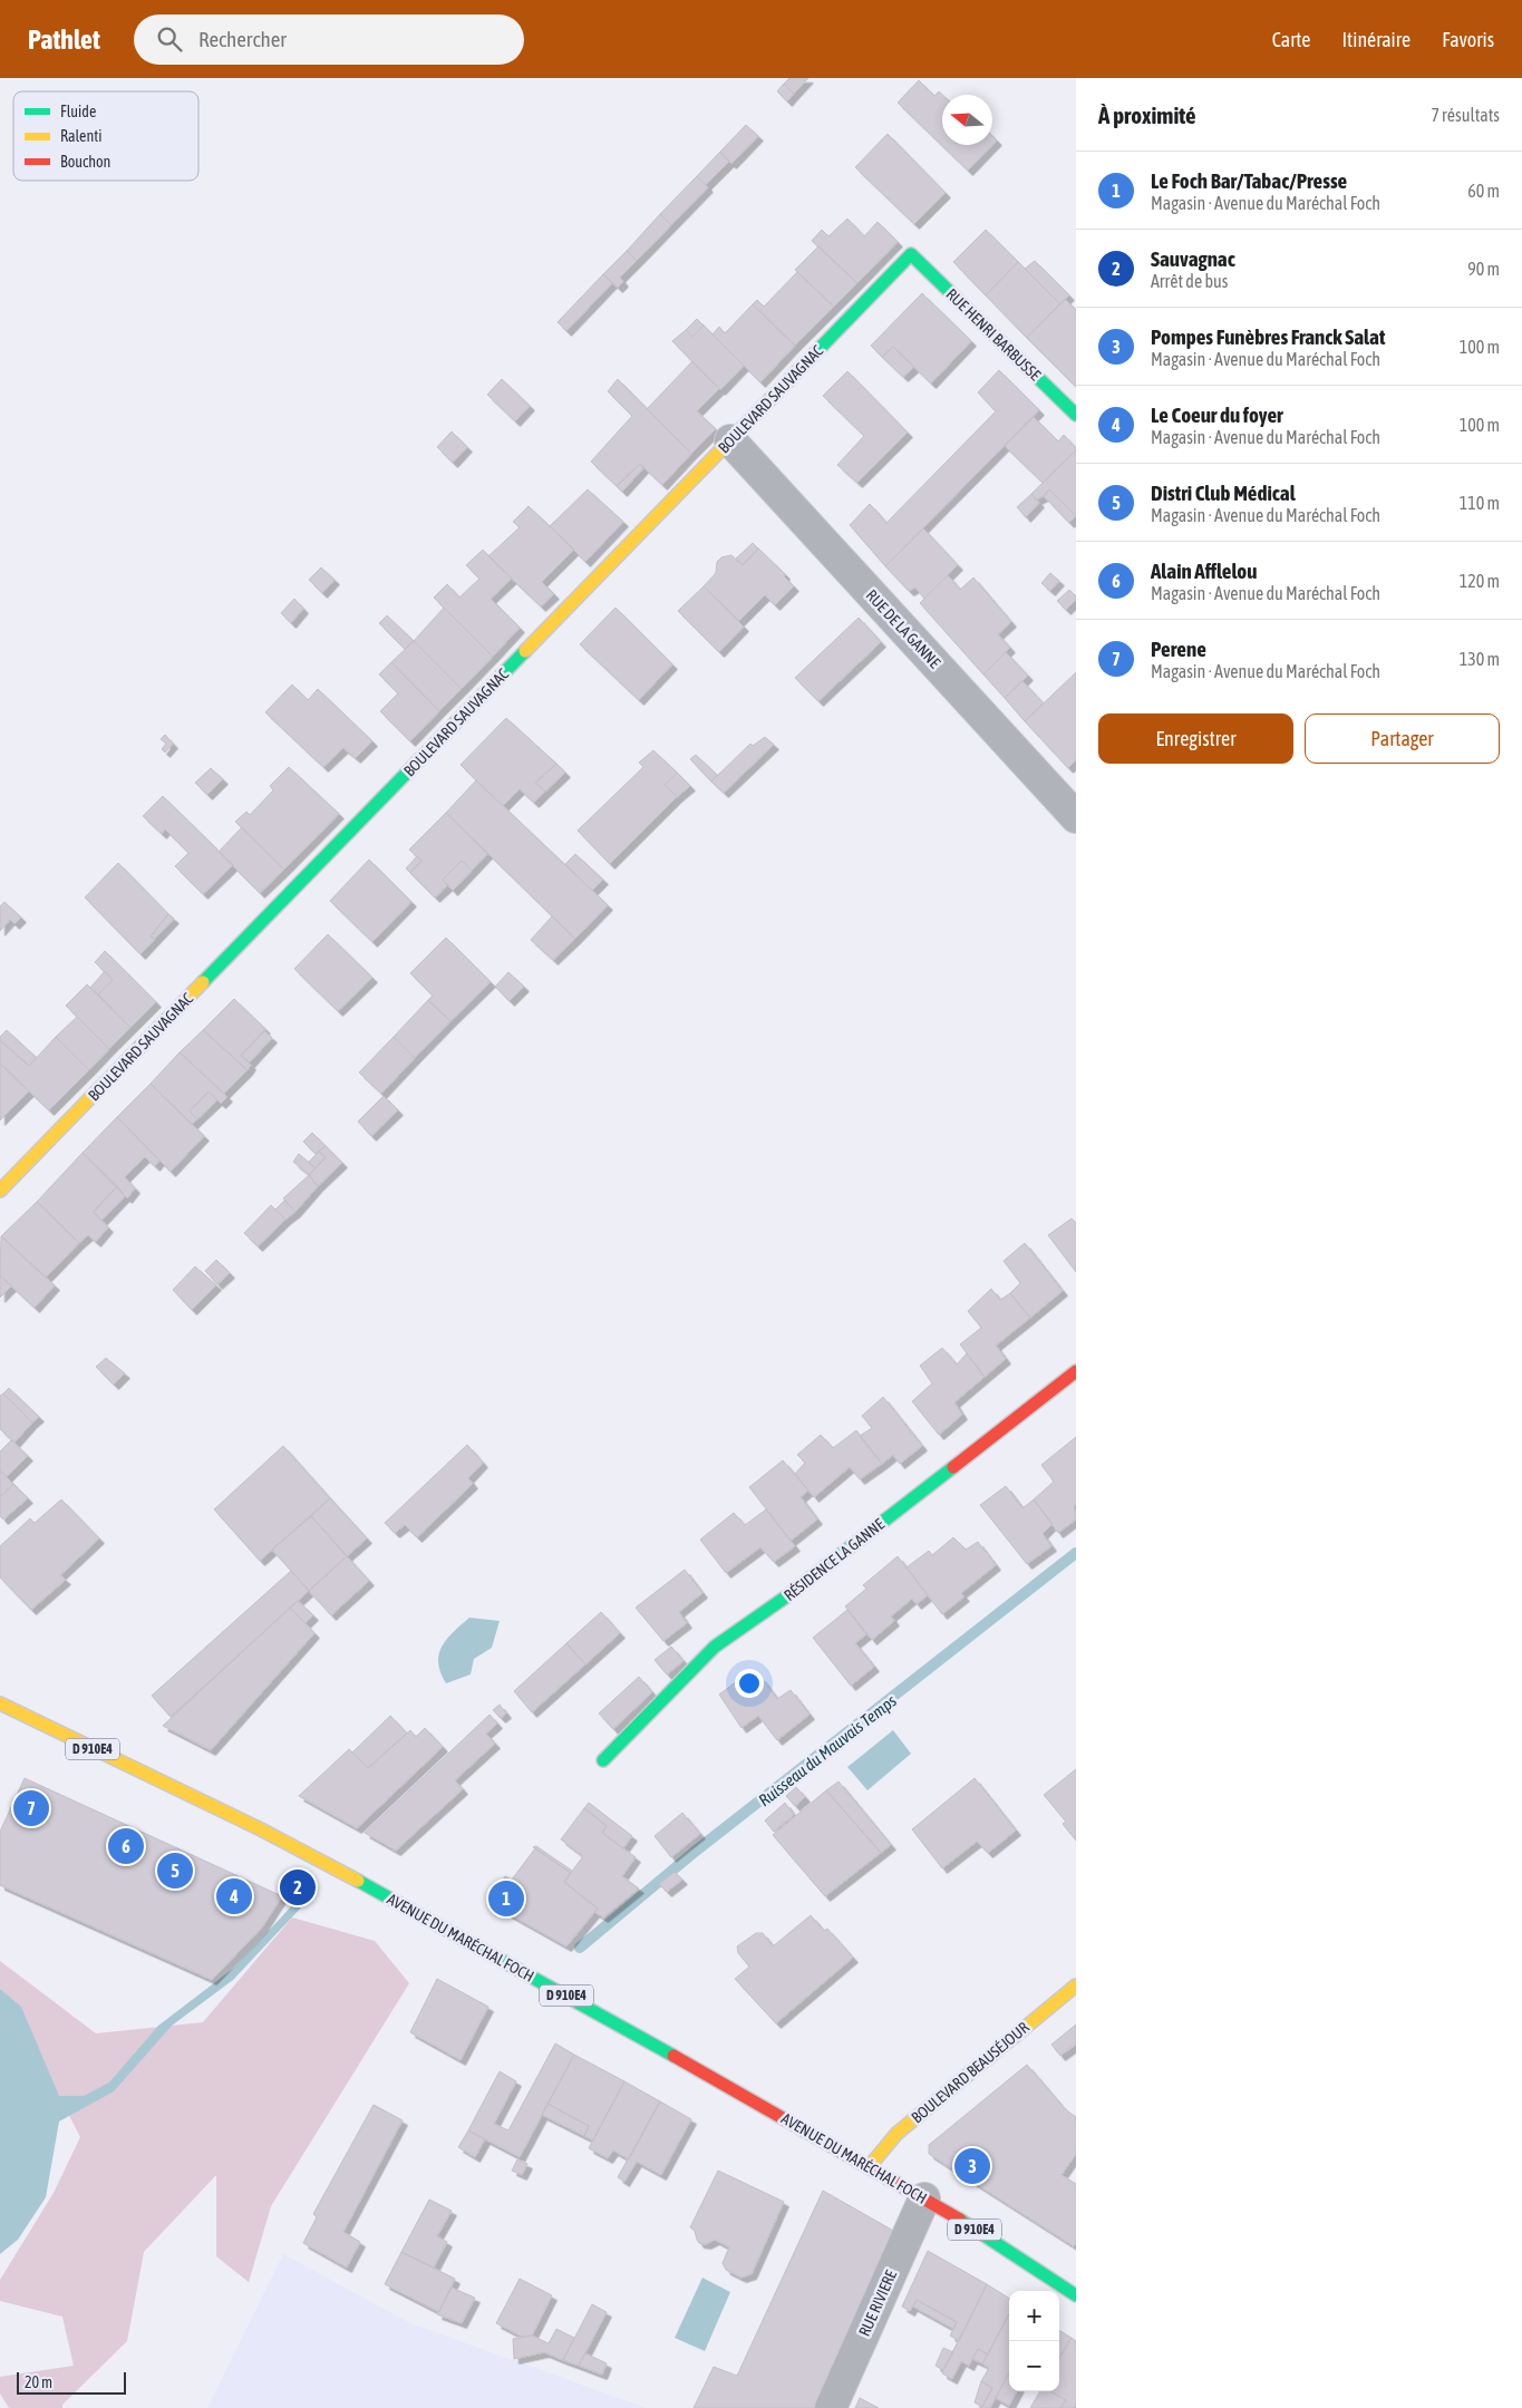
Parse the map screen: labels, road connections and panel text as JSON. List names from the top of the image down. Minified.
{"streets":{"street":["RUE HENRI BARBUSSE","BOULEVARD SAUVAGNAC","RUE DE LA GANNE","RÉSIDENCE LA GANNE","D 910E4","AVENUE DU MARÉCHAL FOCH","BOULEVARD BEAUSÉJOUR","RUE RIVIERE"]},"crossings":[["RUE HENRI BARBUSSE","BOULEVARD SAUVAGNAC"],["BOULEVARD SAUVAGNAC","RUE DE LA GANNE"],["AVENUE DU MARÉCHAL FOCH","BOULEVARD BEAUSÉJOUR"],["AVENUE DU MARÉCHAL FOCH","RUE RIVIERE"]],"water":["Ruisseau du Mauvais Temps"],"legend":["Fluide","Ralenti","Bouchon"],"scale_bar":"20 m","north":"left","page":{"header":"Pathlet","search":"Rechercher","nav":["Carte","Itinéraire","Favoris"],"heading":["À proximité","7 résultats"],"list":[{"mark":"1","name":"Le Foch Bar/Tabac/Presse","note":"Magasin · Avenue du Maréchal Foch","value":"60 m"},{"mark":"2","name":"Sauvagnac","note":"Arrêt de bus","value":"90 m"},{"mark":"3","name":"Pompes Funèbres Franck Salat","note":"Magasin · Avenue du Maréchal Foch","value":"100 m"},{"mark":"4","name":"Le Coeur du foyer","note":"Magasin · Avenue du Maréchal Foch","value":"100 m"},{"mark":"5","name":"Distri Club Médical","note":"Magasin · Avenue du Maréchal Foch","value":"110 m"},{"mark":"6","name":"Alain Afflelou","note":"Magasin · Avenue du Maréchal Foch","value":"120 m"},{"mark":"7","name":"Perene","note":"Magasin · Avenue du Maréchal Foch","value":"130 m"}],"buttons":["Enregistrer","Partager"],"pins":["7","6","5","2","4","1","3"],"map_buttons":["+","−"],"scale":"20 m"}}
